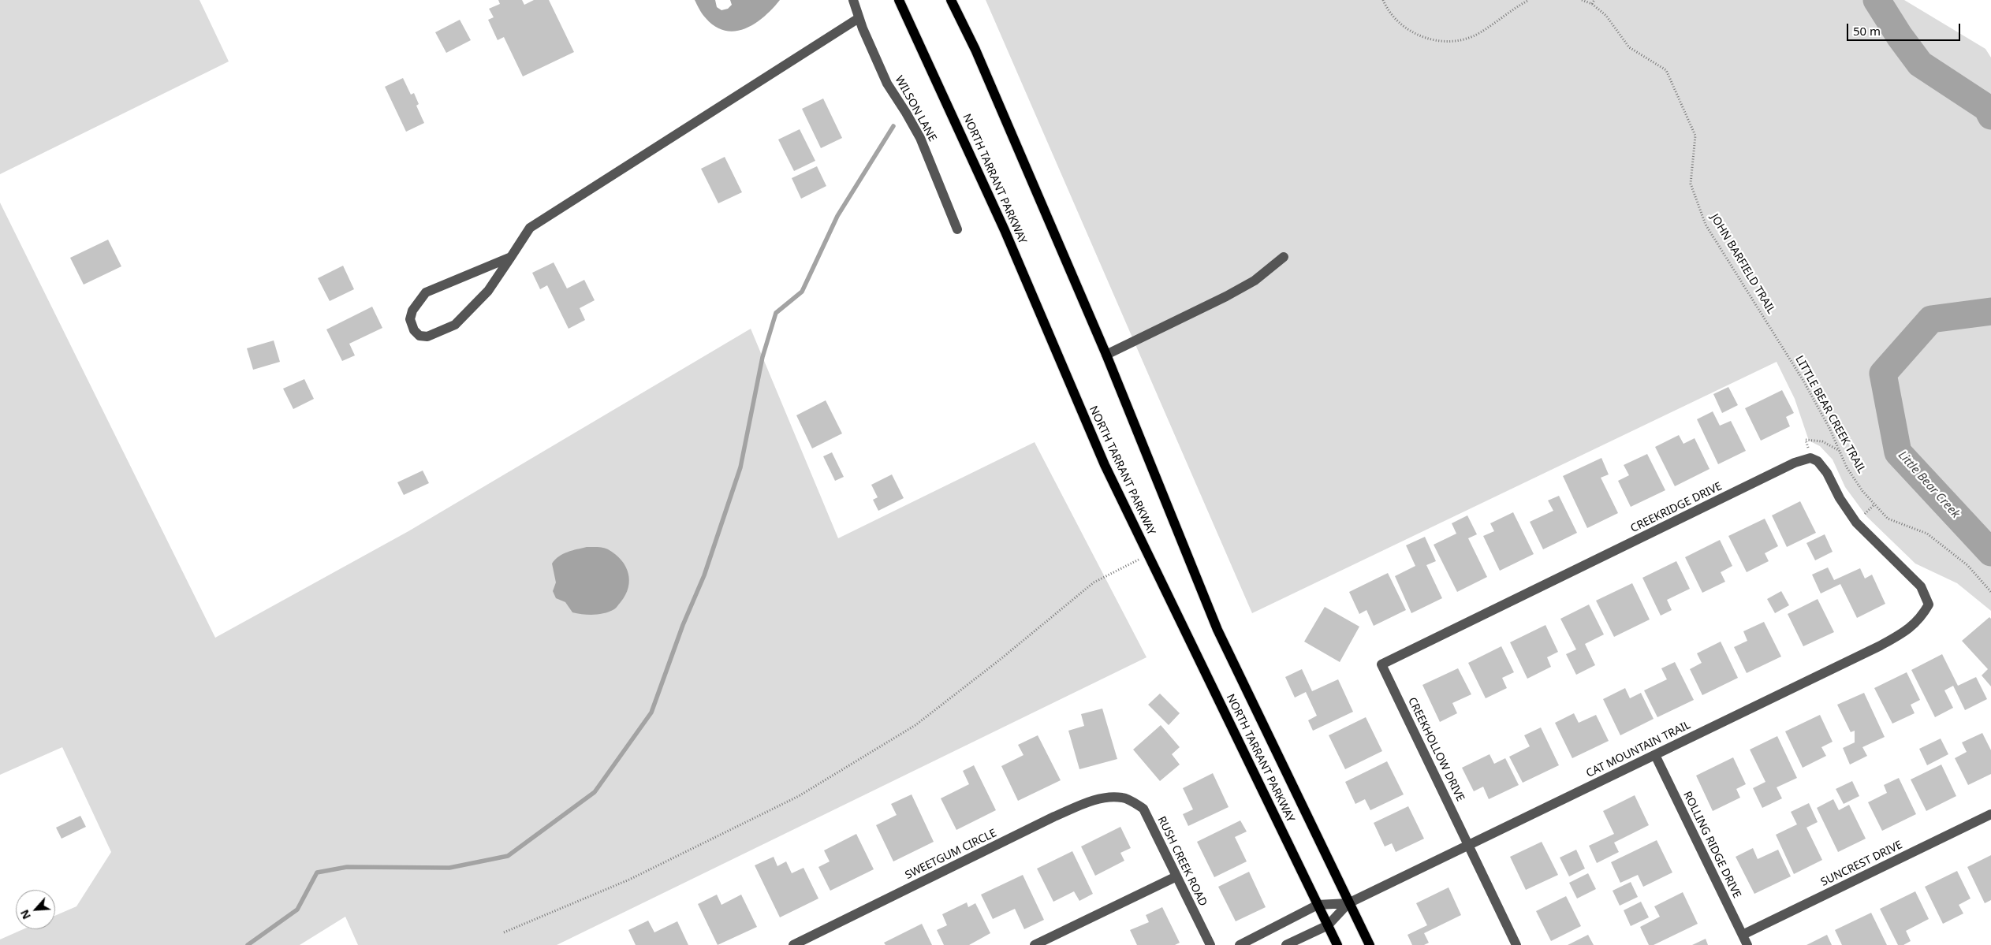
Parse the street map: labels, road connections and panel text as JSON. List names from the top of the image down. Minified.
{"streets":{"main road":["NORTH TARRANT PARKWAY"],"street":["WILSON LANE","CREEKRIDGE DRIVE","CREEKHOLLOW DRIVE","CAT MOUNTAIN TRAIL","ROLLING RIDGE DRIVE","SWEETGUM CIRCLE","RUSH CREEK ROAD","SUNCREST DRIVE"],"path":["JOHN BARFIELD TRAIL","LITTLE BEAR CREEK TRAIL"]},"crossings":[["NORTH TARRANT PARKWAY","CAT MOUNTAIN TRAIL"],["JOHN BARFIELD TRAIL","LITTLE BEAR CREEK TRAIL"],["CREEKRIDGE DRIVE","CREEKHOLLOW DRIVE"],["CREEKRIDGE DRIVE","CAT MOUNTAIN TRAIL"],["CREEKHOLLOW DRIVE","CAT MOUNTAIN TRAIL"],["CAT MOUNTAIN TRAIL","ROLLING RIDGE DRIVE"],["ROLLING RIDGE DRIVE","SUNCREST DRIVE"],["SWEETGUM CIRCLE","RUSH CREEK ROAD"]],"water":["Little Bear Creek"],"scale_bar":"50 m","north":"bottom left"}
